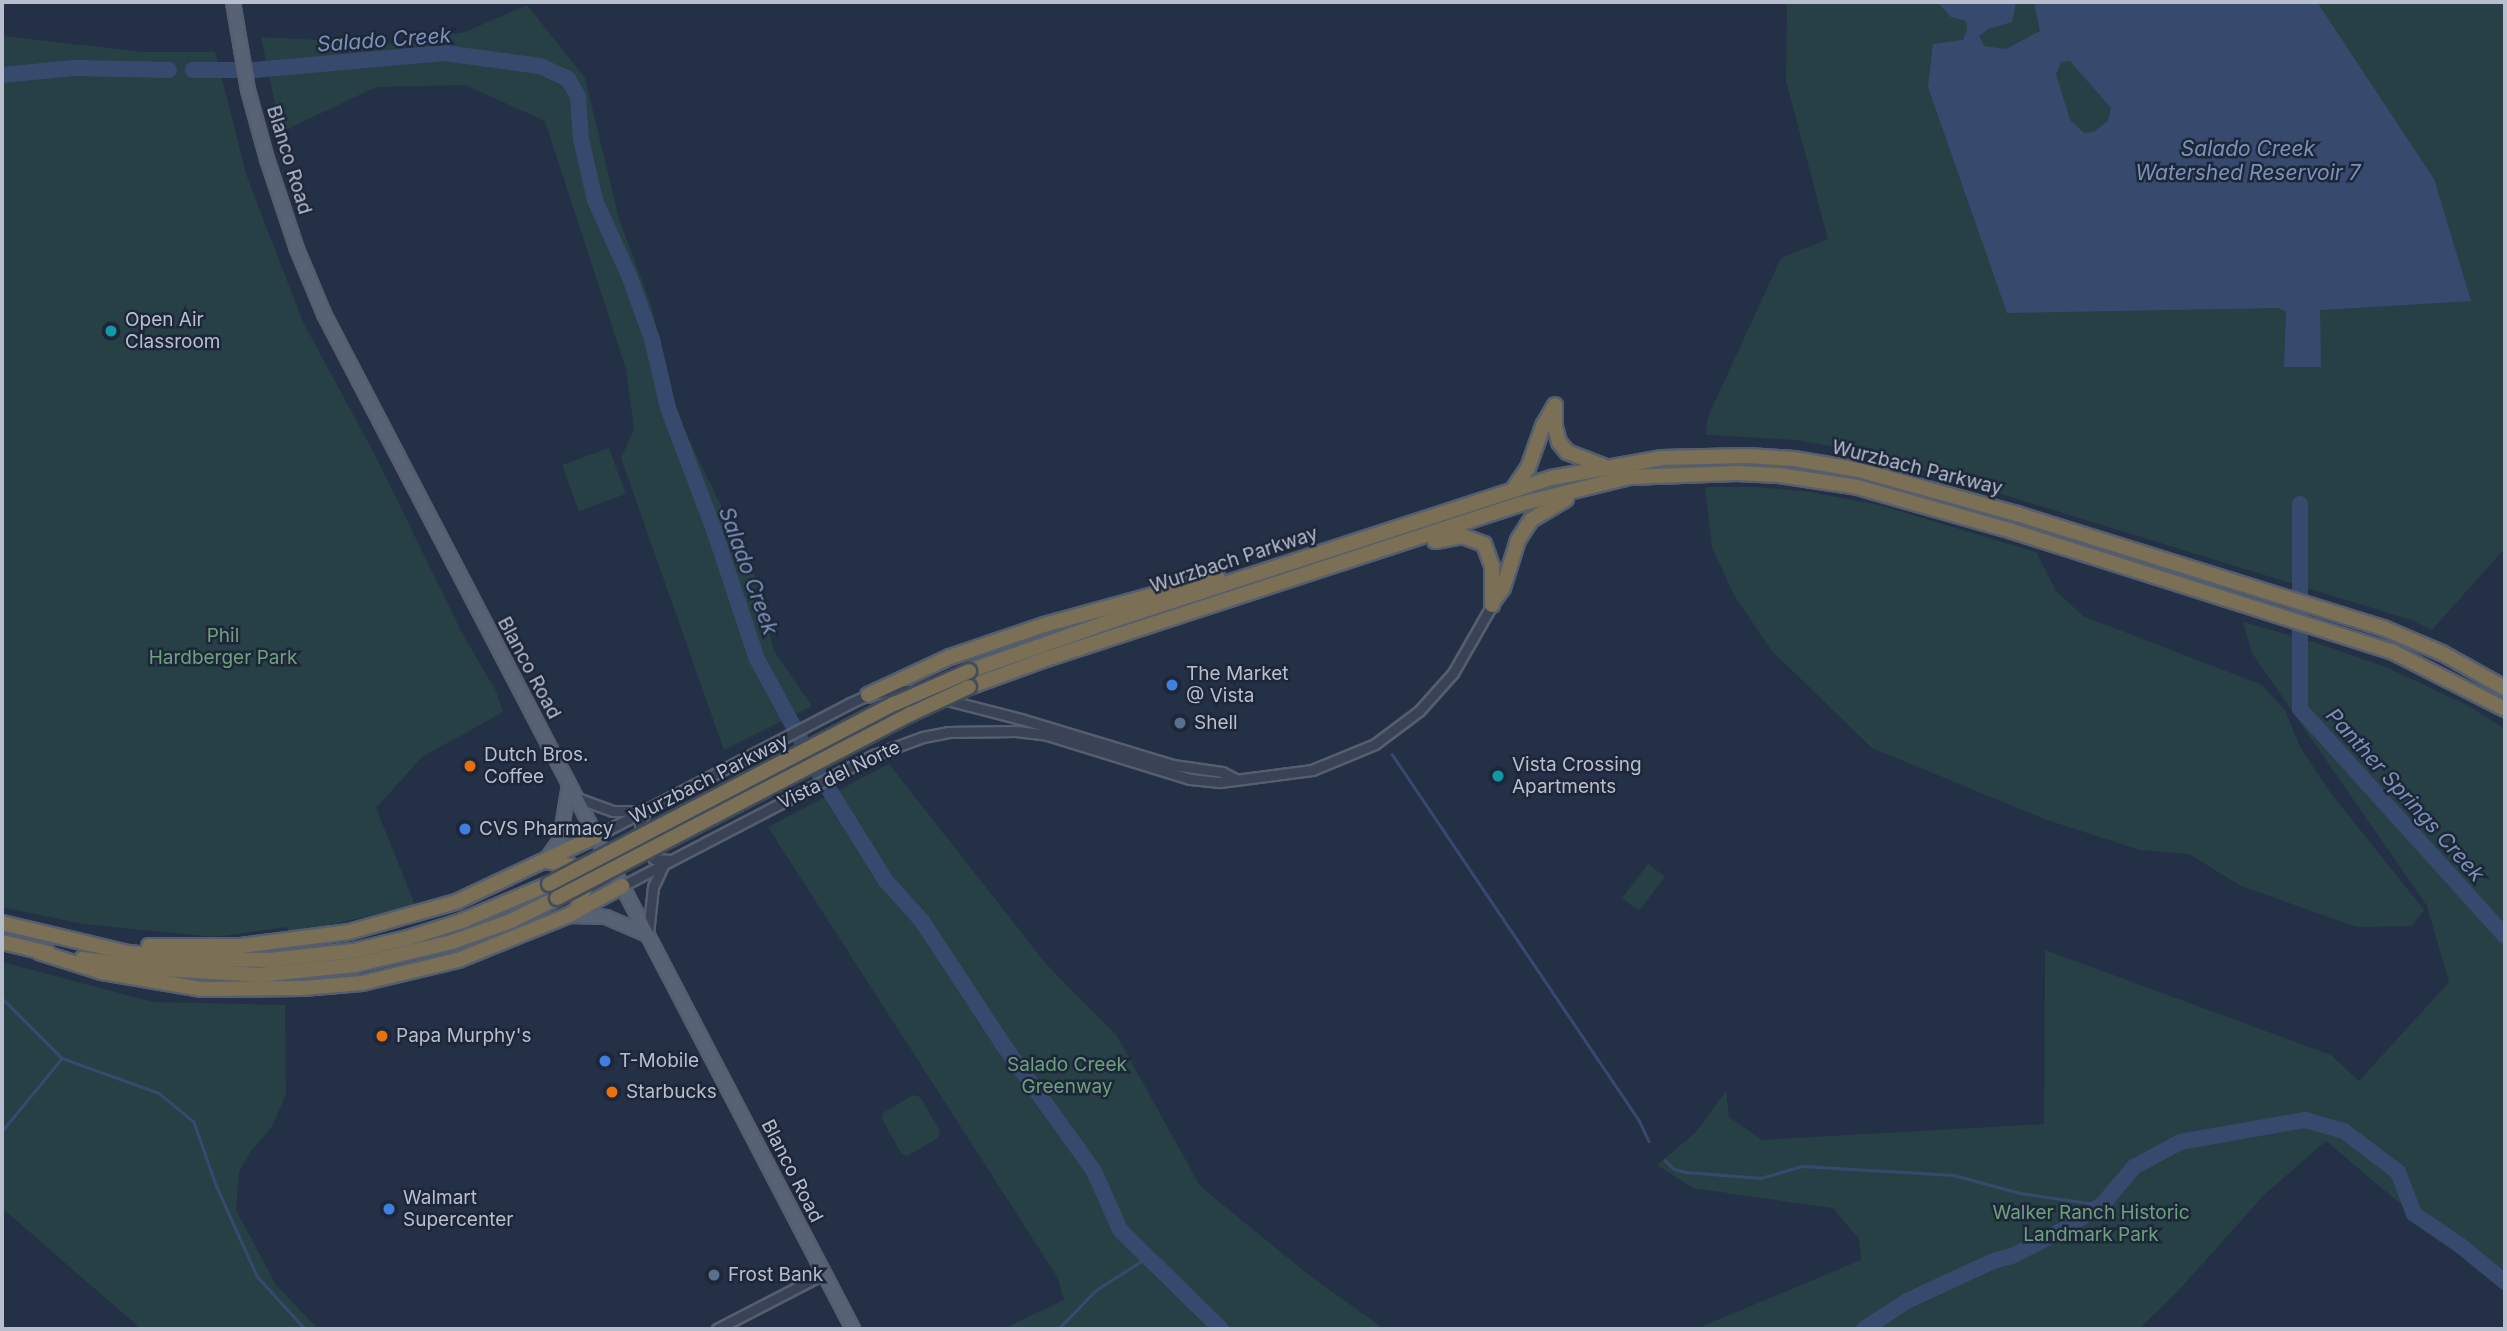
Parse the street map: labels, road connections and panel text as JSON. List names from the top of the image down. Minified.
{"streets":{"highway":["Wurzbach Parkway"],"main road":["Blanco Road"],"street":["Vista del Norte"]},"crossings":[["Blanco Road","Wurzbach Parkway"],["Blanco Road","Vista del Norte"],["Wurzbach Parkway","Vista del Norte"]],"water":["Salado Creek","Salado Creek Watershed Reservoir 7","Panther Springs Creek"],"parks":["Phil Hardberger Park","Salado Creek Greenway","Walker Ranch Historic Landmark Park"],"places":["Open Air Classroom","The Market @ Vista","Shell","Dutch Bros. Coffee","Vista Crossing Apartments","CVS Pharmacy","Papa Murphy's","T-Mobile","Starbucks","Walmart Supercenter","Frost Bank"]}
